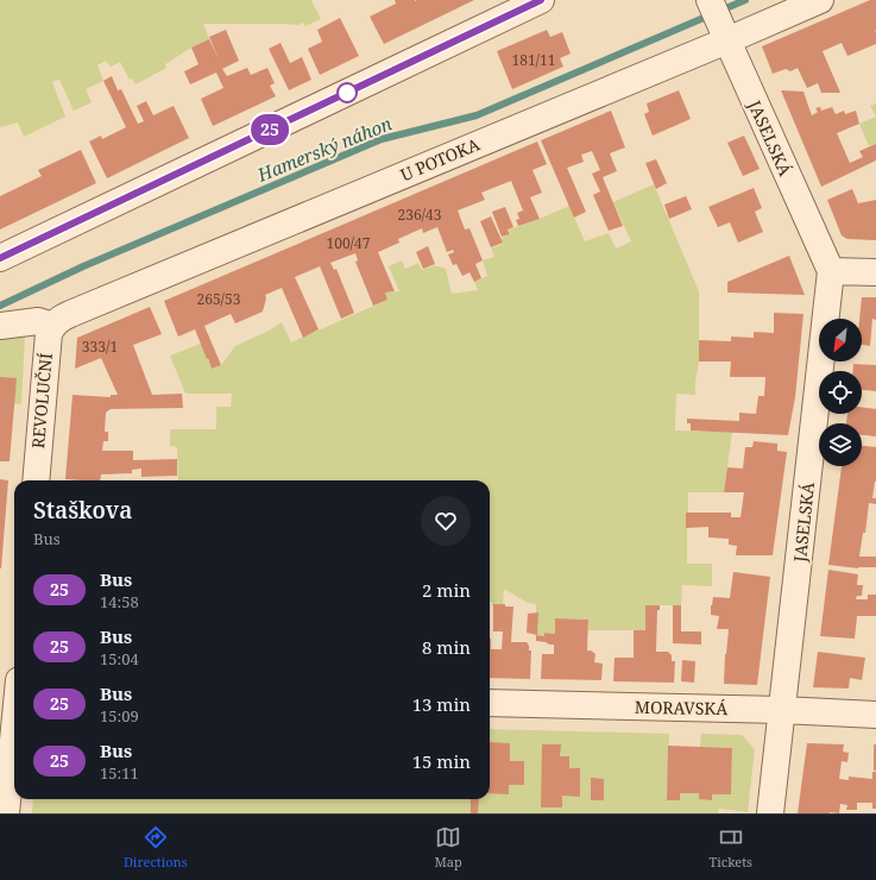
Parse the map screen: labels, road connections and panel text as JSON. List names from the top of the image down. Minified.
{"streets":{"street":["JASELSKÁ","U POTOKA","REVOLUČNÍ","MORAVSKÁ"]},"crossings":[["JASELSKÁ","U POTOKA"],["JASELSKÁ","MORAVSKÁ"],["U POTOKA","REVOLUČNÍ"]],"water":["Hamerský náhon"],"lines":["bus line 25"],"house_numbers":["181/11","236/43","100/47","265/53","333/1"],"north":"bottom left","page":{"on_map":"25","heading":["Staškova","Bus"],"list":[{"mark":"25","name":"Bus","note":"14:58","value":"2 min"},{"mark":"25","name":"Bus","note":"15:04","value":"8 min"},{"mark":"25","name":"Bus","note":"15:09","value":"13 min"},{"mark":"25","name":"Bus","note":"15:11","value":"15 min"}],"tabs":["Directions","Map","Tickets"]}}
